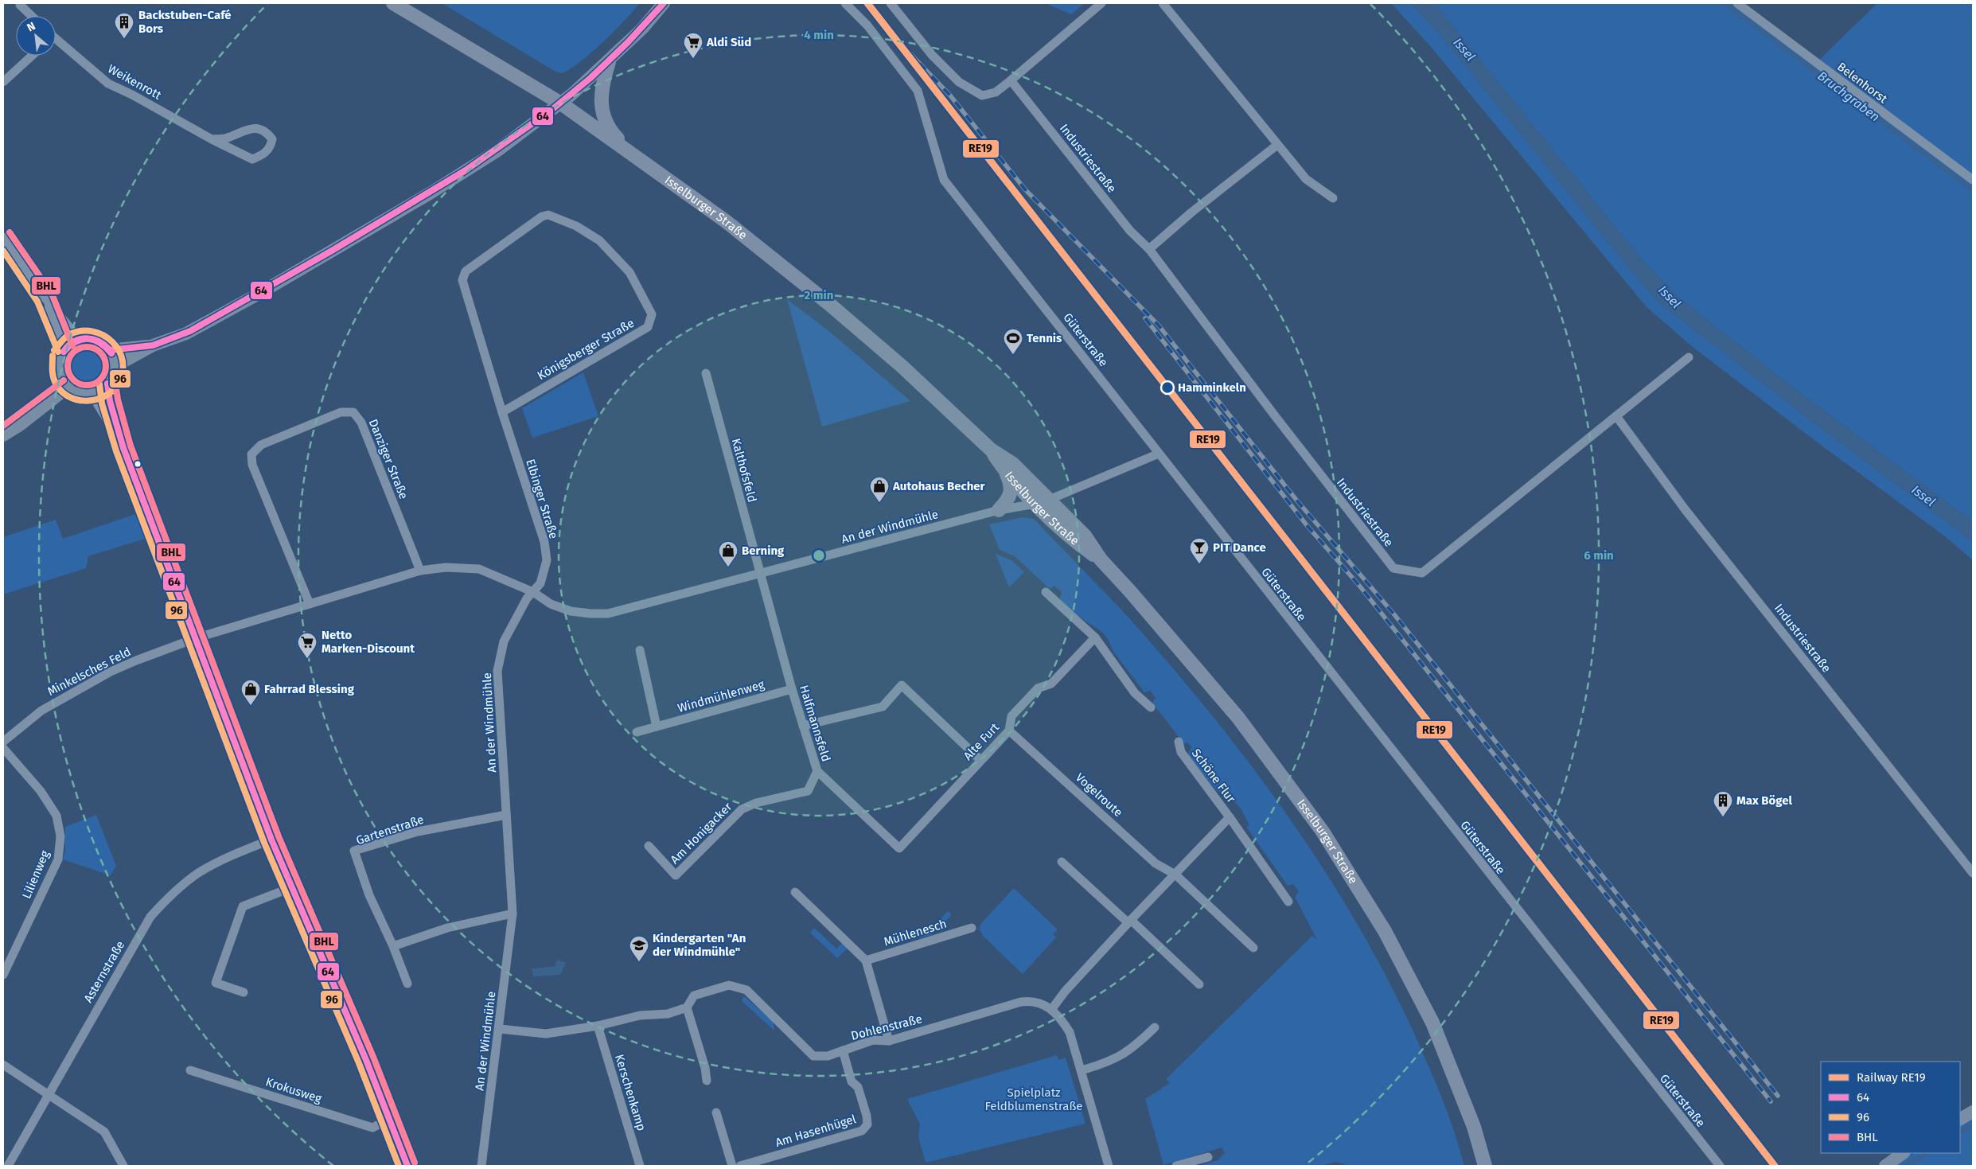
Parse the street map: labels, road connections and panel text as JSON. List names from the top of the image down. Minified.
{"streets":{"main road":["Isselburger Straße"],"street":["Weikenrott","Belenhorst","Industriestraße","Güterstraße","Königsberger Straße","Danziger Straße","Kalthofsfeld","Elbinger Straße","An der Windmühle","Minkelsches Feld","Windmühlenweg","Halfmannsfeld","Alte Furt","Schöne Flur","Vogelroute","Gartenstraße","Am Honigacker","Lilienweg","Mühlenesch","Asternstraße","Dohlenstraße","Krokusweg","Kerschenkamp","Am Hasenhügel"]},"crossings":[["Isselburger Straße","An der Windmühle"],["Güterstraße","An der Windmühle"],["Königsberger Straße","Elbinger Straße"],["Kalthofsfeld","An der Windmühle"],["Kalthofsfeld","Halfmannsfeld"],["Elbinger Straße","An der Windmühle"],["An der Windmühle","Halfmannsfeld"],["An der Windmühle","Gartenstraße"],["An der Windmühle","Dohlenstraße"],["Windmühlenweg","Halfmannsfeld"],["Halfmannsfeld","Alte Furt"],["Halfmannsfeld","Am Honigacker"],["Alte Furt","Vogelroute"],["Schöne Flur","Vogelroute"],["Schöne Flur","Dohlenstraße"],["Dohlenstraße","Kerschenkamp"],["Dohlenstraße","Am Hasenhügel"]],"water":["Issel","Bruchgraben"],"parks":["Spielplatz Feldblumenstraße"],"places":{"building":["Backstuben-Café Bors","Max Bögel"],"supermarket":["Aldi Süd","Netto Marken-Discount"],"sports":["Tennis"],"other":["Hamminkeln"],"shop":["Autohaus Becher","Berning","Fahrrad Blessing"],"bar":["PIT Dance"],"school or university":["Kindergarten \"An der Windmühle\""]},"lines":["rail line RE19","transit line 64","transit line BHL","transit line 96"],"legend":["Railway RE19","64","96","BHL"],"north":"top left","rings":["4 min","2 min","6 min"]}
